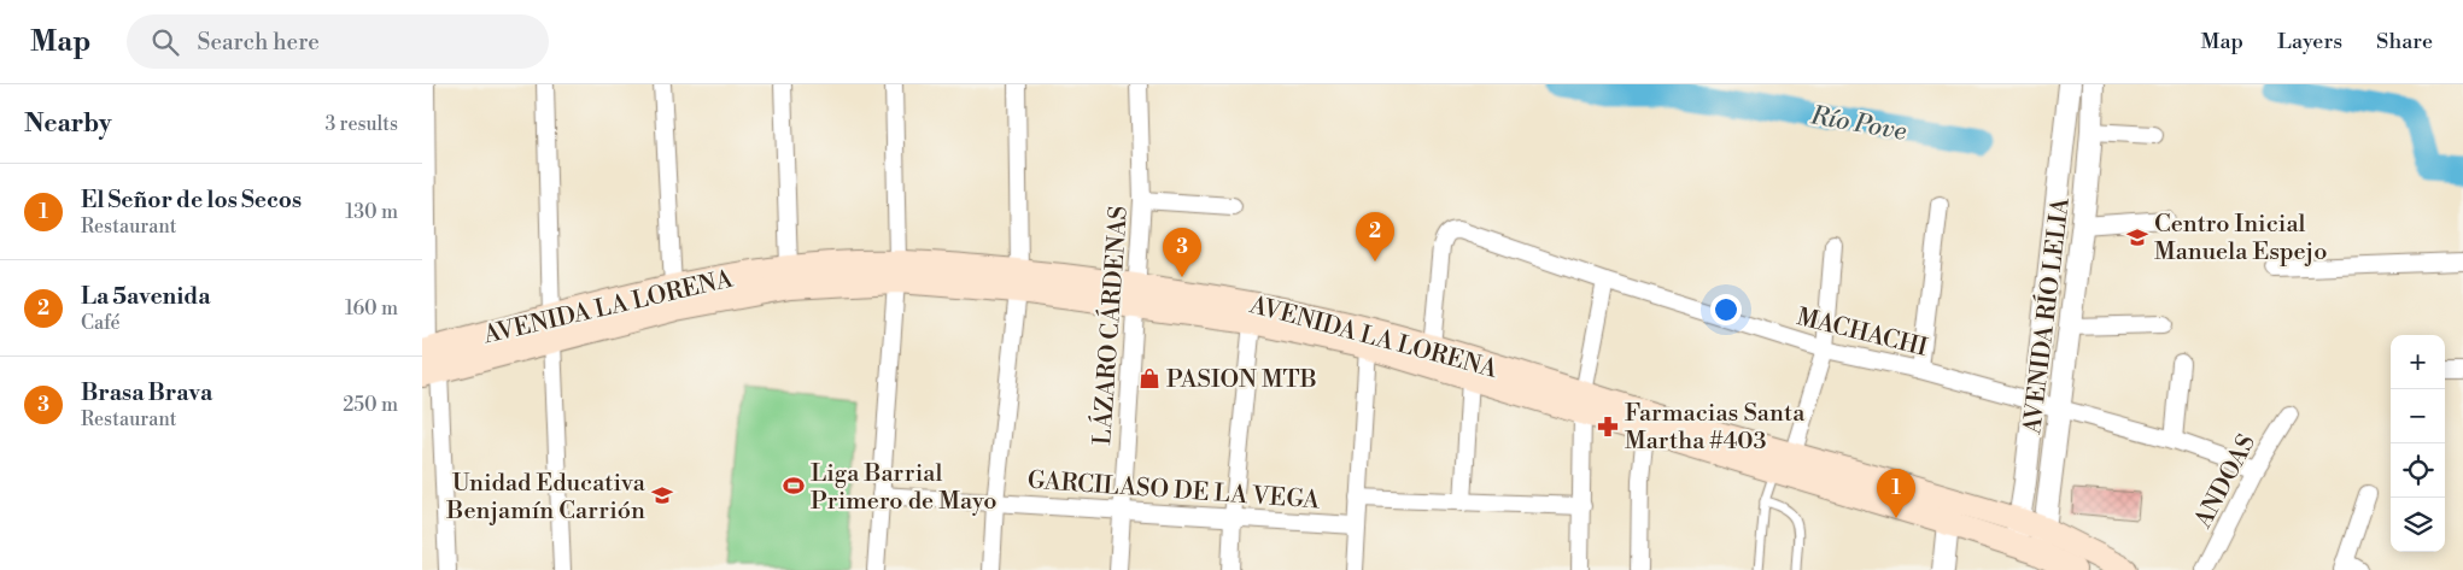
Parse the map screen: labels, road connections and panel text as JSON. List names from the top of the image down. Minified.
{"streets":{"main road":["AVENIDA LA LORENA"],"street":["AVENIDA RÍO LELIA","LÁZARO CÁRDENAS","MACHACHI","ANDOAS","GARCILASO DE LA VEGA"]},"crossings":[["AVENIDA LA LORENA","AVENIDA RÍO LELIA"],["AVENIDA LA LORENA","LÁZARO CÁRDENAS"],["AVENIDA LA LORENA","MACHACHI"],["AVENIDA RÍO LELIA","MACHACHI"],["LÁZARO CÁRDENAS","GARCILASO DE LA VEGA"],["MACHACHI","ANDOAS"]],"water":["Río Pove"],"places":{"school or university":["Centro Inicial Manuela Espejo","Unidad Educativa Benjamín Carrión"],"shop":["PASION MTB"],"pharmacy":["Farmacias Santa Martha #403"],"sports":["Liga Barrial Primero de Mayo"]},"page":{"header":"Map","search":"Search here","nav":["Map","Layers","Share"],"heading":["Nearby","3 results"],"list":[{"mark":"1","name":"El Señor de los Secos","note":"Restaurant","value":"130 m"},{"mark":"2","name":"La 5avenida","note":"Café","value":"160 m"},{"mark":"3","name":"Brasa Brava","note":"Restaurant","value":"250 m"}],"pins":["2","3","1"],"map_buttons":["+","−"]}}
